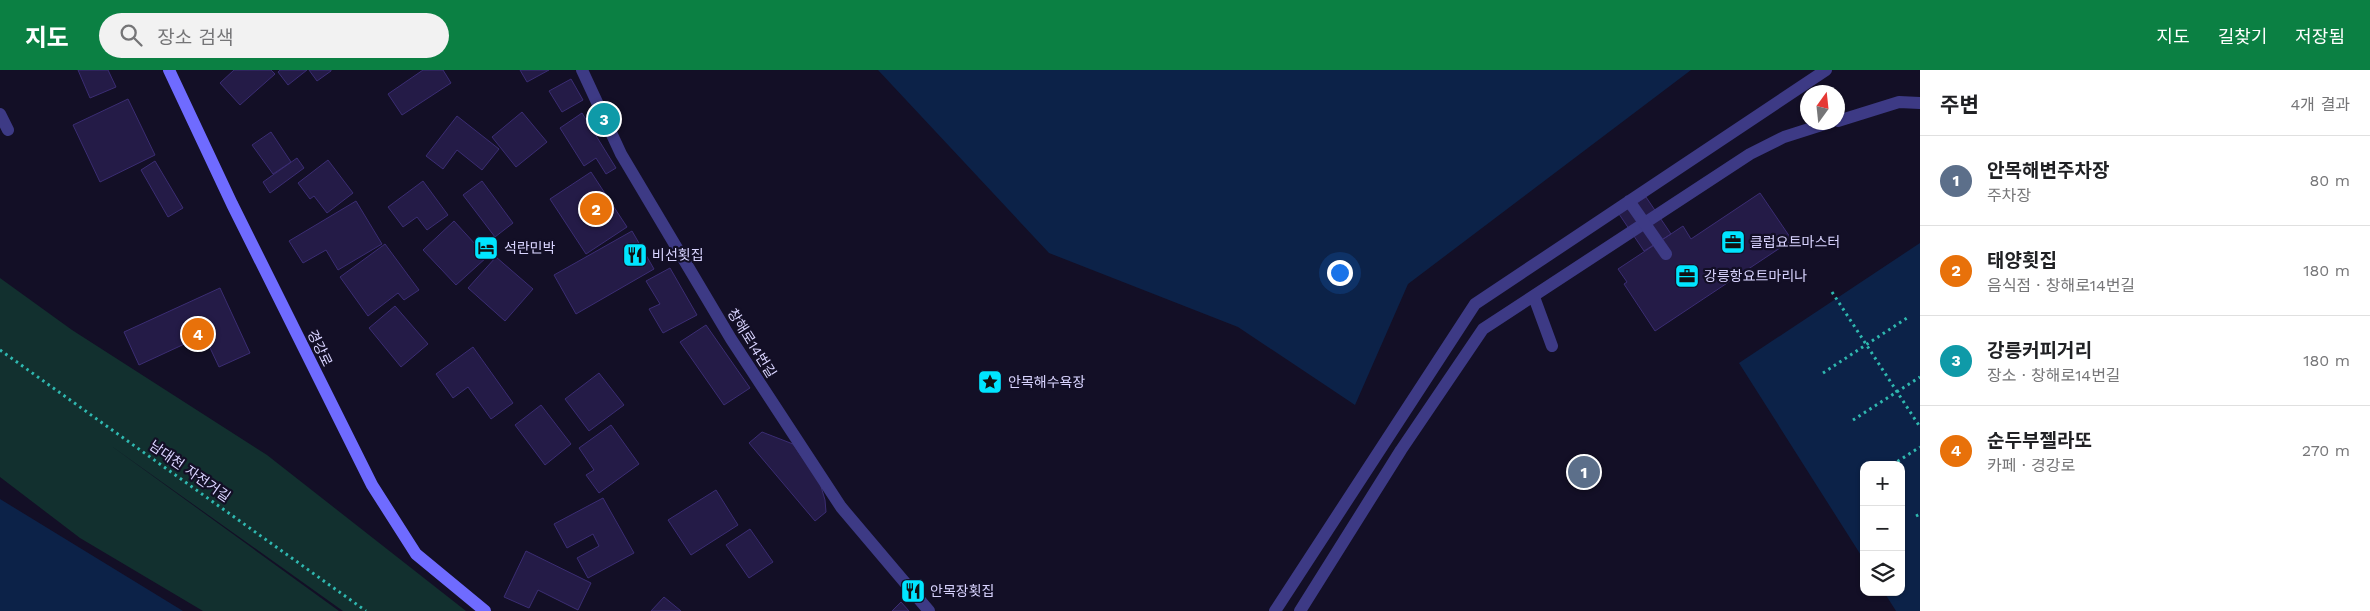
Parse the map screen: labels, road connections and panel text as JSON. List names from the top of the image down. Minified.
{"streets":{"street":["창해로14번길","경강로"],"path":["남대천 자전거길"]},"places":{"office":["클럽요트마스터","강릉항요트마리나"],"hotel":["석란민박"],"restaurant":["비선횟집","안목장횟집"],"place":["안목해수욕장"]},"north":"top","page":{"header":"지도","search":"장소 검색","nav":["지도","길찾기","저장됨"],"heading":["주변","4개 결과"],"pins":["3","2","4","1"],"list":[{"mark":"1","name":"안목해변주차장","note":"주차장","value":"80 m"},{"mark":"2","name":"태양횟집","note":"음식점 · 창해로14번길","value":"180 m"},{"mark":"3","name":"강릉커피거리","note":"장소 · 창해로14번길","value":"180 m"},{"mark":"4","name":"순두부젤라또","note":"카페 · 경강로","value":"270 m"}],"map_buttons":["+","−"]}}
